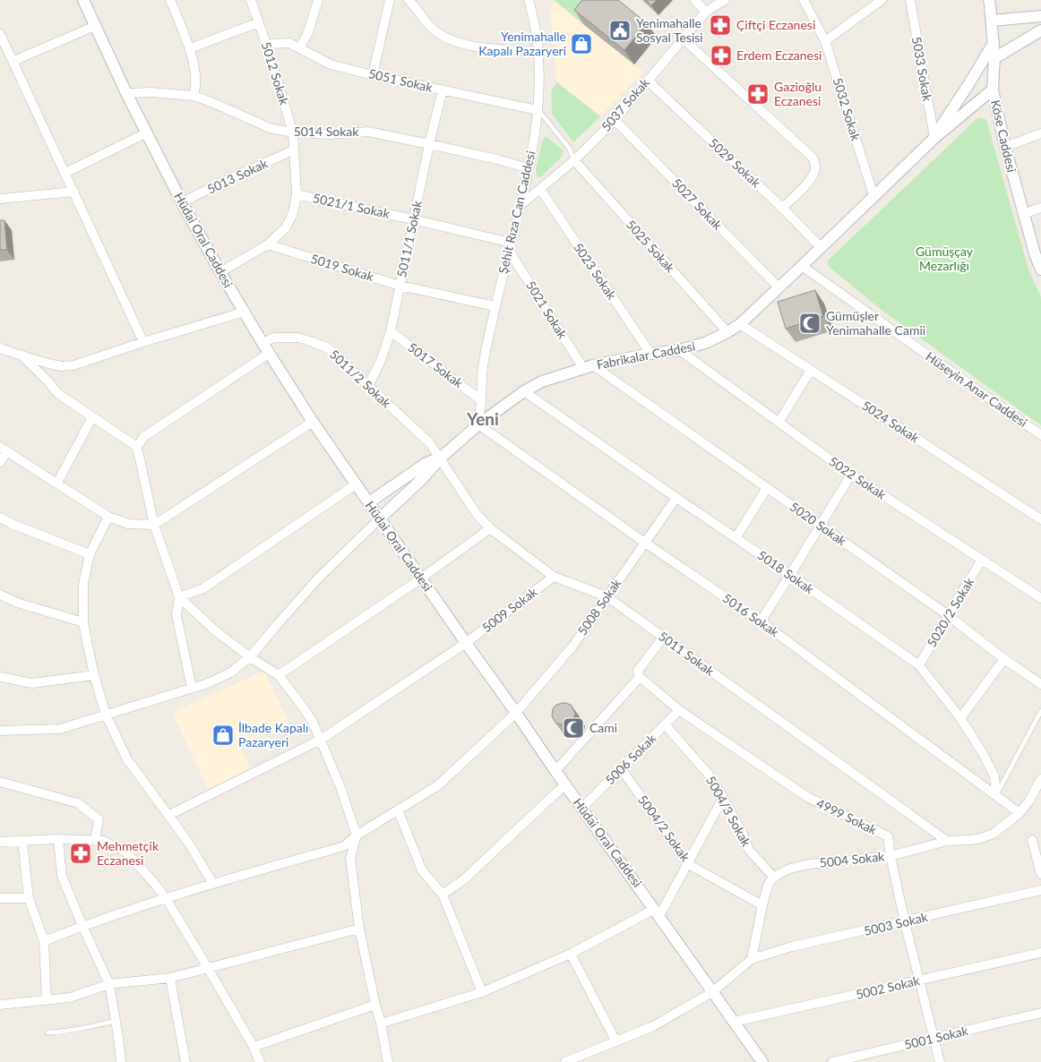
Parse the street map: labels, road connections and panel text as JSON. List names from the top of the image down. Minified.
{"streets":{"street":["5033 Sokak","5012 Sokak","5051 Sokak","5037 Sokak","5032 Sokak","5014 Sokak","Köse Caddesi","5029 Sokak","5013 Sokak","5027 Sokak","5021/1 Sokak","Şehit Rıza Can Caddesi","5011/1 Sokak","Hüdai Oral Caddesi","5025 Sokak","5019 Sokak","5023 Sokak","5021 Sokak","Fabrikalar Caddesi","5017 Sokak","5011/2 Sokak","Hüseyin Anar Caddesi","5024 Sokak","5022 Sokak","5020 Sokak","5018 Sokak","5008 Sokak","5009 Sokak","5020/2 Sokak","5016 Sokak","5011 Sokak","5006 Sokak","5004/3 Sokak","4999 Sokak","5004/2 Sokak","5004 Sokak","5003 Sokak","5002 Sokak","5001 Sokak"]},"crossings":[["5033 Sokak","Fabrikalar Caddesi"],["5012 Sokak","5051 Sokak"],["5012 Sokak","5014 Sokak"],["5012 Sokak","5013 Sokak"],["5012 Sokak","5021/1 Sokak"],["5012 Sokak","Hüdai Oral Caddesi"],["5012 Sokak","5019 Sokak"],["5051 Sokak","Şehit Rıza Can Caddesi"],["5051 Sokak","5011/1 Sokak"],["5037 Sokak","5029 Sokak"],["5037 Sokak","5027 Sokak"],["5037 Sokak","Şehit Rıza Can Caddesi"],["5037 Sokak","5025 Sokak"],["5037 Sokak","5023 Sokak"],["5032 Sokak","Fabrikalar Caddesi"],["5014 Sokak","Şehit Rıza Can Caddesi"],["5014 Sokak","5011/1 Sokak"],["5014 Sokak","Hüdai Oral Caddesi"],["Köse Caddesi","Fabrikalar Caddesi"],["5029 Sokak","Fabrikalar Caddesi"],["5013 Sokak","Hüdai Oral Caddesi"],["5027 Sokak","Fabrikalar Caddesi"],["5021/1 Sokak","Şehit Rıza Can Caddesi"],["5021/1 Sokak","5011/1 Sokak"],["5021/1 Sokak","5021 Sokak"],["Şehit Rıza Can Caddesi","5019 Sokak"],["Şehit Rıza Can Caddesi","5021 Sokak"],["Şehit Rıza Can Caddesi","Fabrikalar Caddesi"],["Şehit Rıza Can Caddesi","5017 Sokak"],["Şehit Rıza Can Caddesi","5016 Sokak"],["5011/1 Sokak","5019 Sokak"],["5011/1 Sokak","5017 Sokak"],["5011/1 Sokak","5011/2 Sokak"],["Hüdai Oral Caddesi","Fabrikalar Caddesi"],["Hüdai Oral Caddesi","5011/2 Sokak"],["Hüdai Oral Caddesi","5008 Sokak"],["Hüdai Oral Caddesi","5009 Sokak"],["Hüdai Oral Caddesi","5006 Sokak"],["Hüdai Oral Caddesi","5002 Sokak"],["5025 Sokak","Fabrikalar Caddesi"],["5023 Sokak","Fabrikalar Caddesi"],["5021 Sokak","Fabrikalar Caddesi"],["5021 Sokak","5020 Sokak"],["Fabrikalar Caddesi","5011/2 Sokak"],["Fabrikalar Caddesi","Hüseyin Anar Caddesi"],["Fabrikalar Caddesi","5024 Sokak"],["Fabrikalar Caddesi","5022 Sokak"],["Fabrikalar Caddesi","5020 Sokak"],["Fabrikalar Caddesi","5018 Sokak"],["Fabrikalar Caddesi","5016 Sokak"],["Fabrikalar Caddesi","5011 Sokak"],["5011/2 Sokak","5011 Sokak"],["5022 Sokak","5020/2 Sokak"],["5020 Sokak","5020/2 Sokak"],["5018 Sokak","5008 Sokak"],["5018 Sokak","5020/2 Sokak"],["5018 Sokak","5016 Sokak"],["5008 Sokak","5016 Sokak"],["5008 Sokak","5011 Sokak"],["5009 Sokak","5011 Sokak"],["5016 Sokak","5004 Sokak"],["5011 Sokak","5004 Sokak"],["5006 Sokak","5004/3 Sokak"],["5006 Sokak","4999 Sokak"],["5006 Sokak","5004/2 Sokak"],["5004/3 Sokak","5004 Sokak"],["4999 Sokak","5004 Sokak"],["4999 Sokak","5003 Sokak"],["4999 Sokak","5002 Sokak"],["4999 Sokak","5001 Sokak"]],"districts":["Yeni"],"parks":["Gümüşçay Mezarlığı"],"places":{"pharmacy":["Çiftçi Eczanesi","Erdem Eczanesi","Gazioğlu Eczanesi","Mehmetçik Eczanesi"],"public building":["Yenimahalle Sosyal Tesisi"],"shop":["Yenimahalle Kapalı Pazaryeri","İlbade Kapalı Pazaryeri"],"mosque":["Gümüşler Yenimahalle Camii","Cami"]}}
